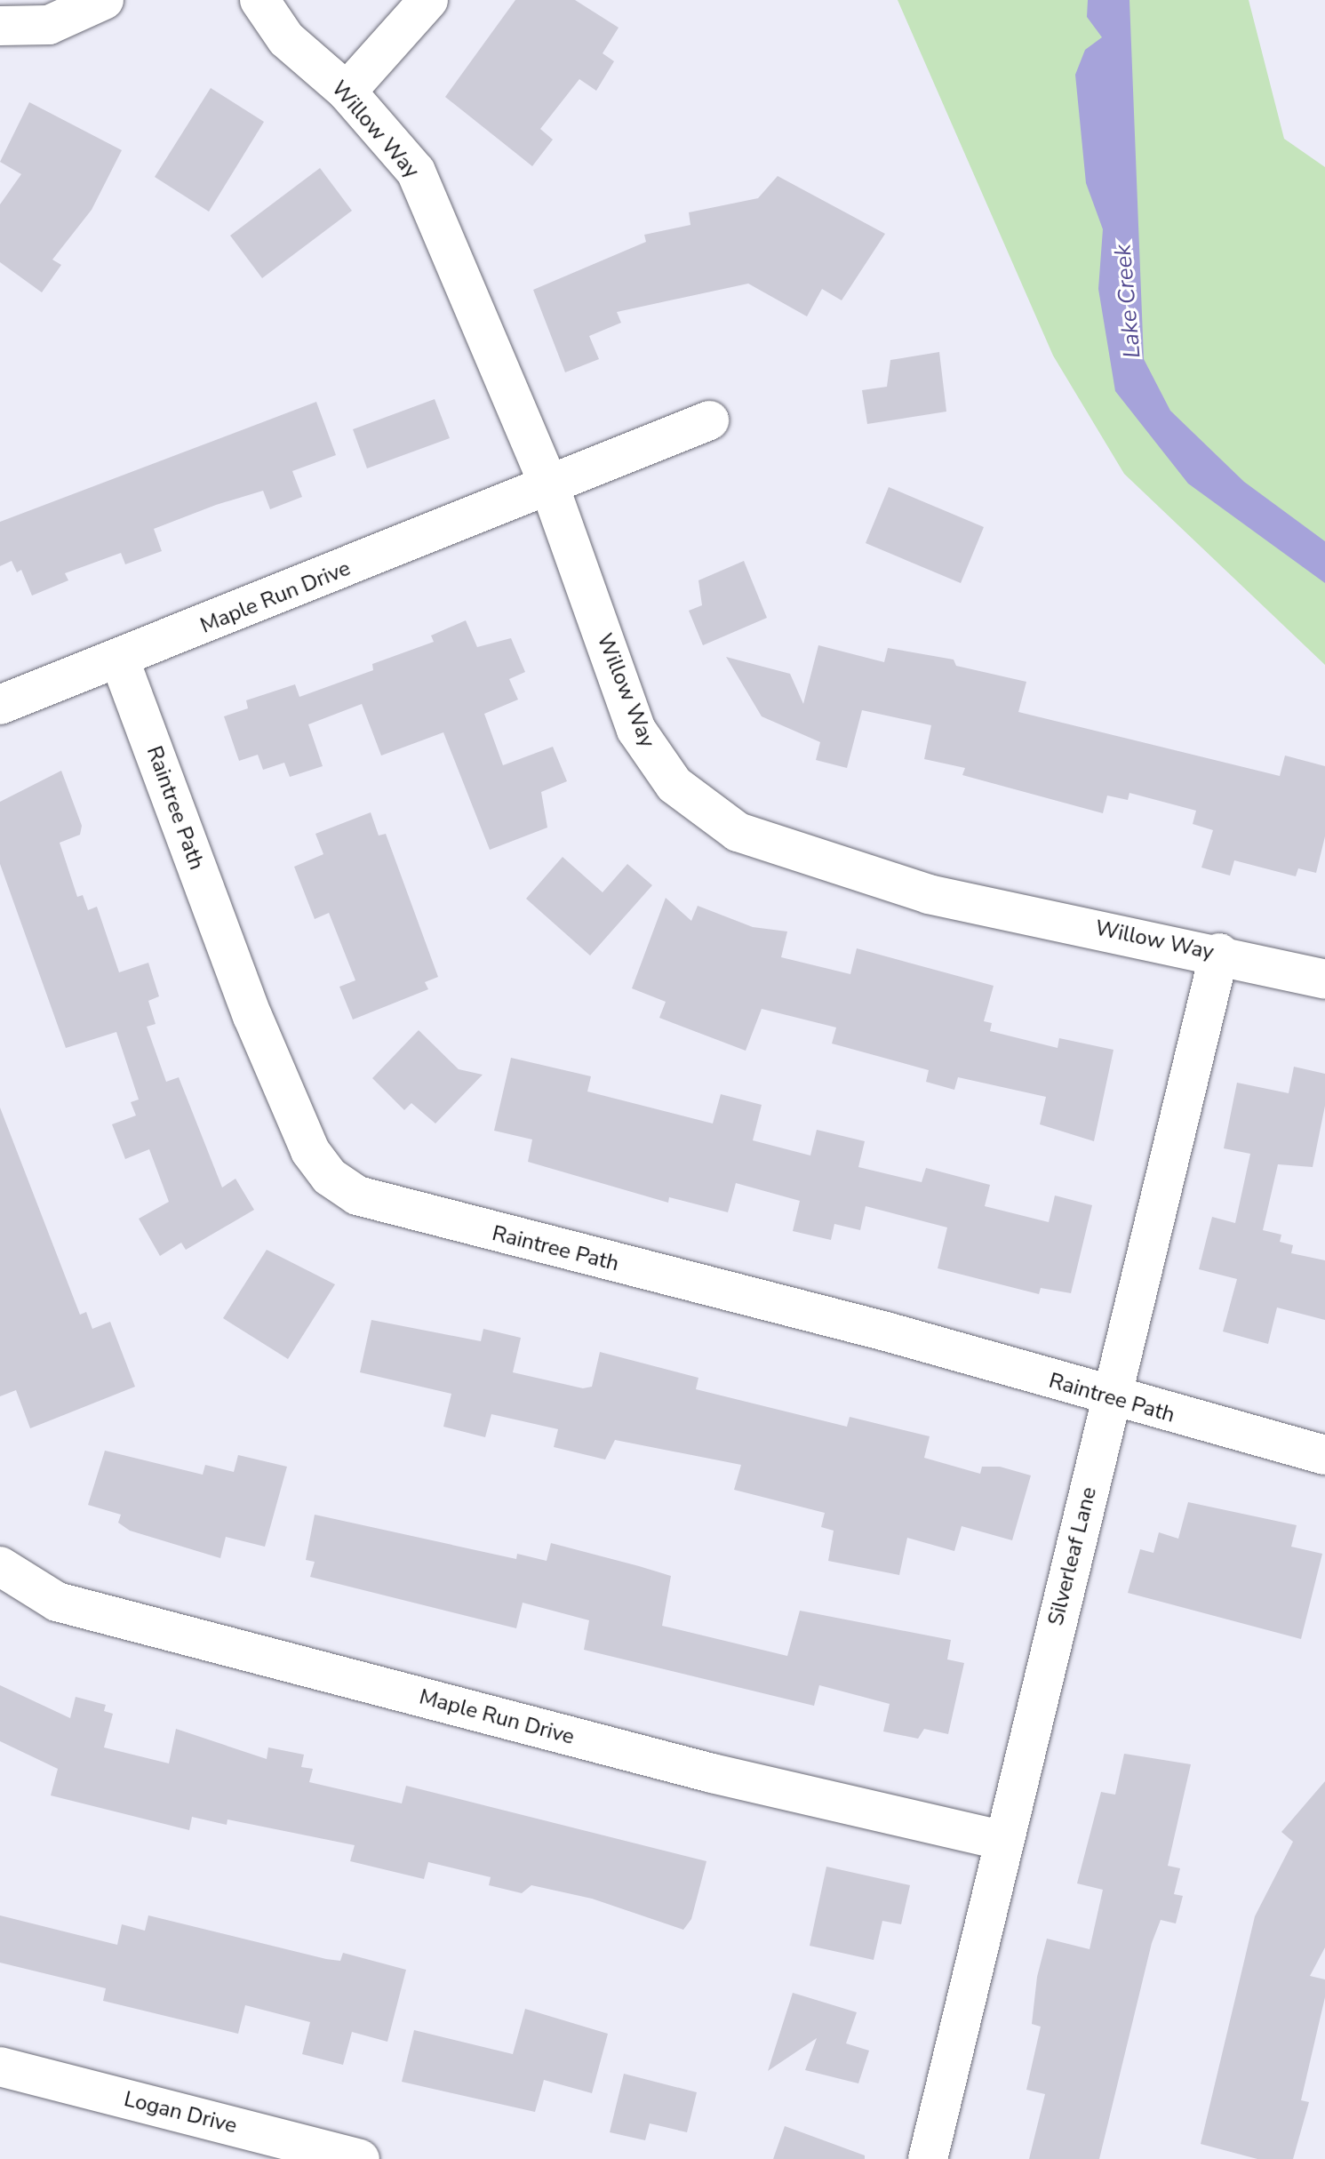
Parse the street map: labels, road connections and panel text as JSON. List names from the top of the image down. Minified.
{"streets":{"street":["Willow Way","Maple Run Drive","Raintree Path","Silverleaf Lane","Logan Drive"]},"crossings":[["Willow Way","Maple Run Drive"],["Willow Way","Silverleaf Lane"],["Maple Run Drive","Raintree Path"],["Maple Run Drive","Silverleaf Lane"],["Raintree Path","Silverleaf Lane"]],"water":["Lake Creek"]}
